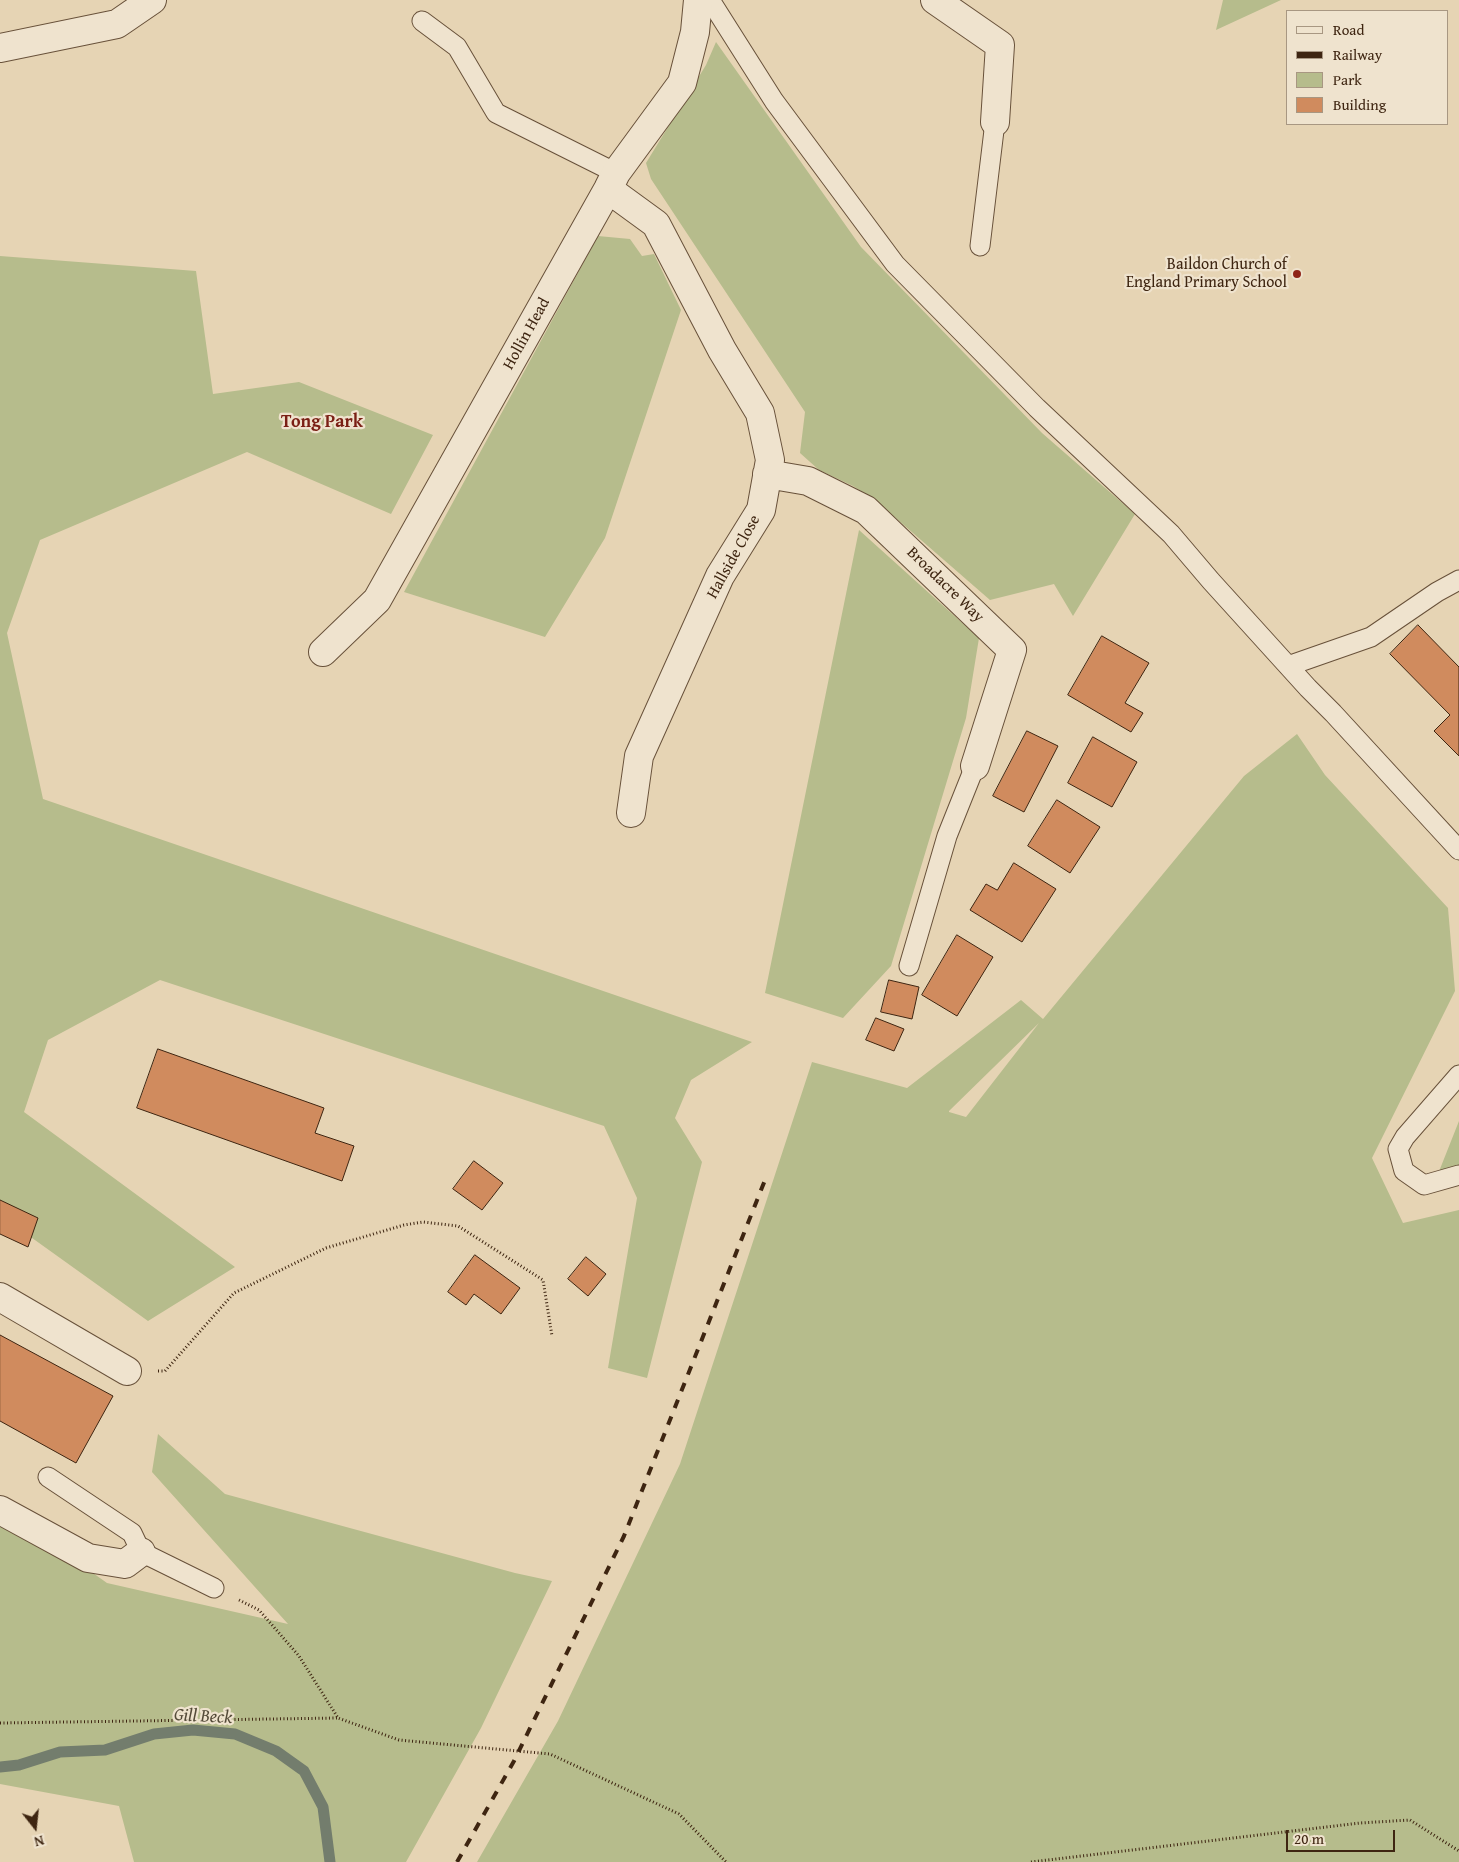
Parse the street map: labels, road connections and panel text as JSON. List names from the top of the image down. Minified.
{"streets":{"street":["Hollin Head","Hallside Close","Broadacre Way"]},"crossings":[["Hollin Head","Hallside Close"],["Hallside Close","Broadacre Way"]],"districts":["Tong Park"],"water":["Gill Beck"],"places":["Baildon Church of England Primary School"],"legend":["Road","Railway","Park","Building"],"scale_bar":"20 m","north":"bottom"}
